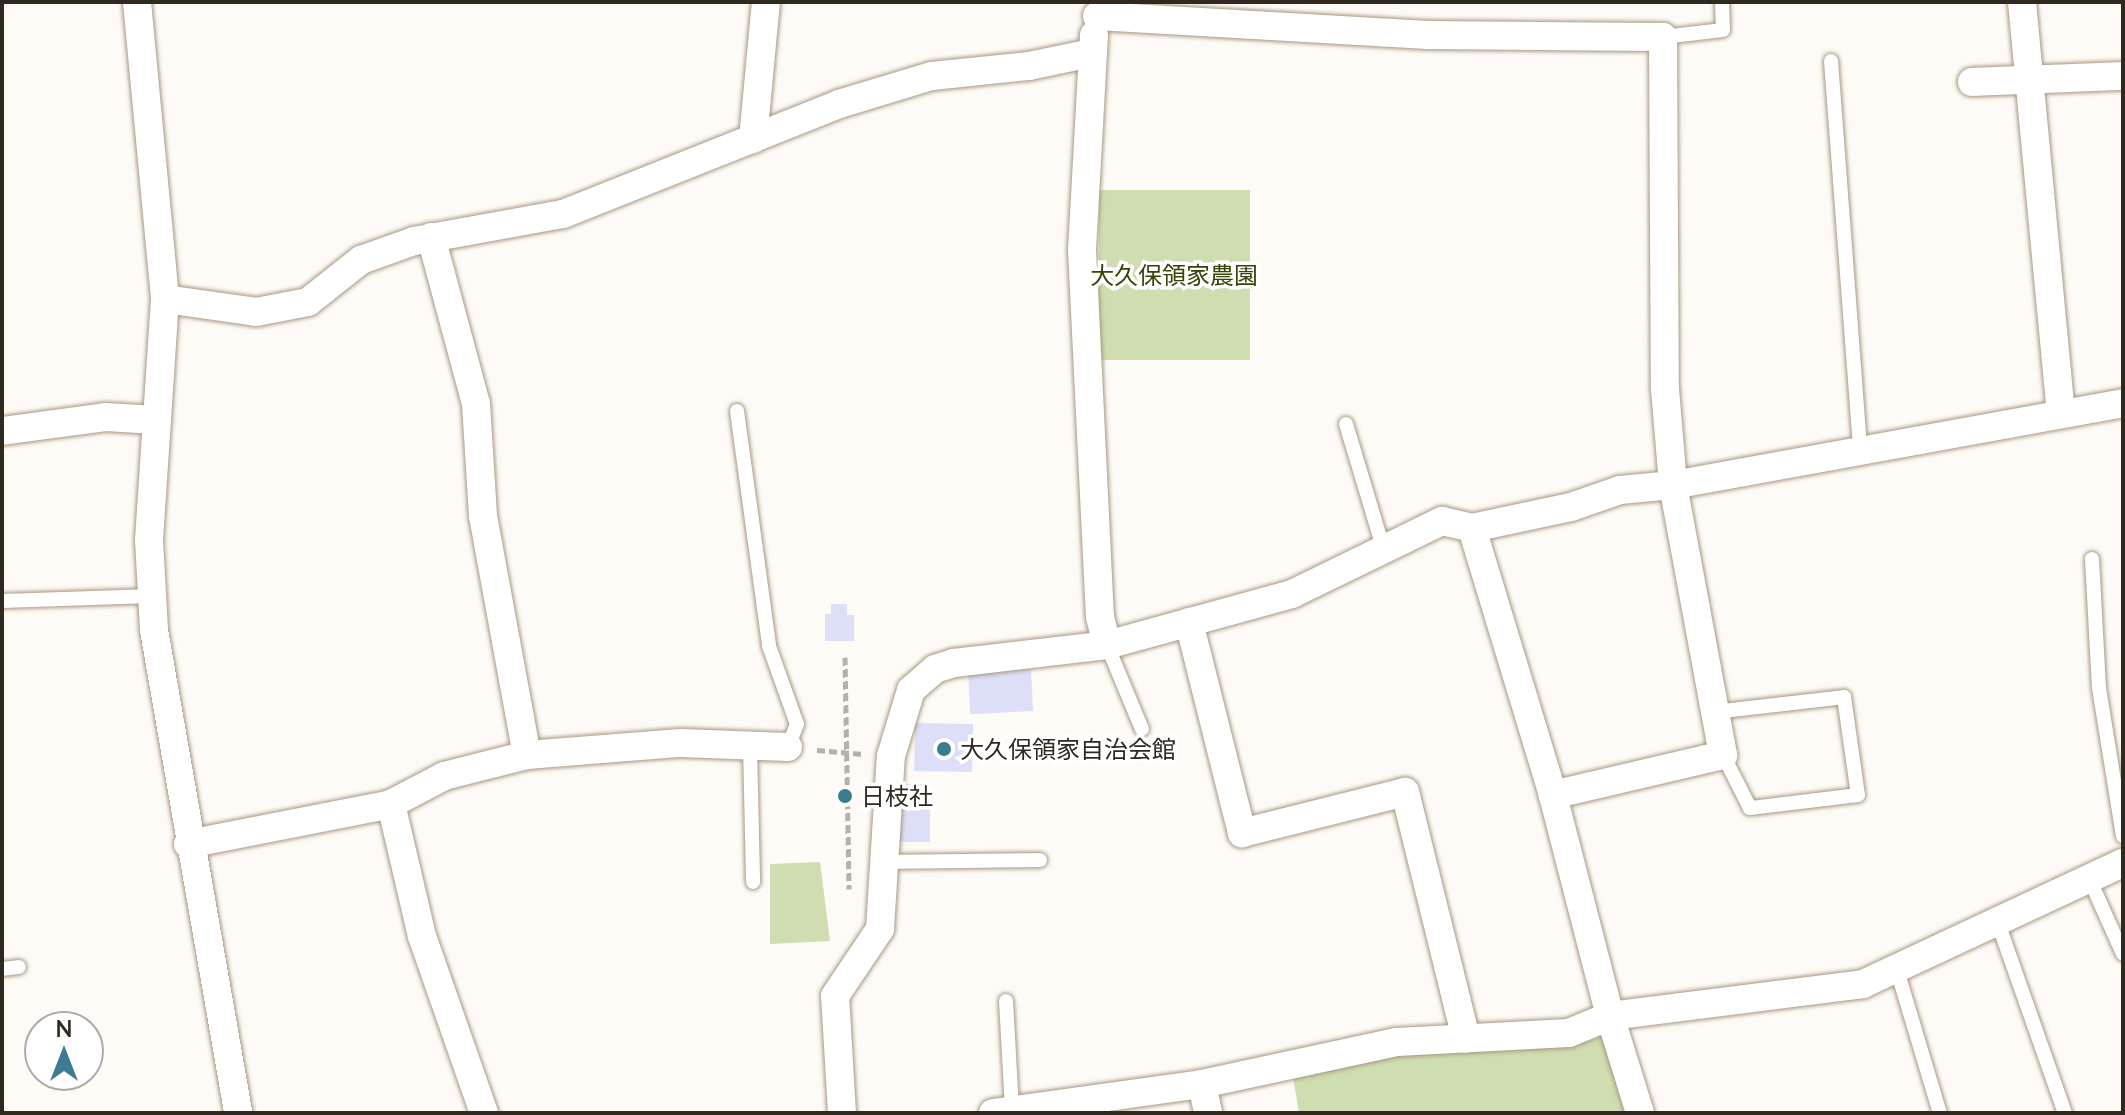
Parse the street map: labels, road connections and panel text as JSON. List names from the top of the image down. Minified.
{"parks":["大久保領家農園"],"places":["大久保領家自治会館","日枝社"],"north":"top"}
